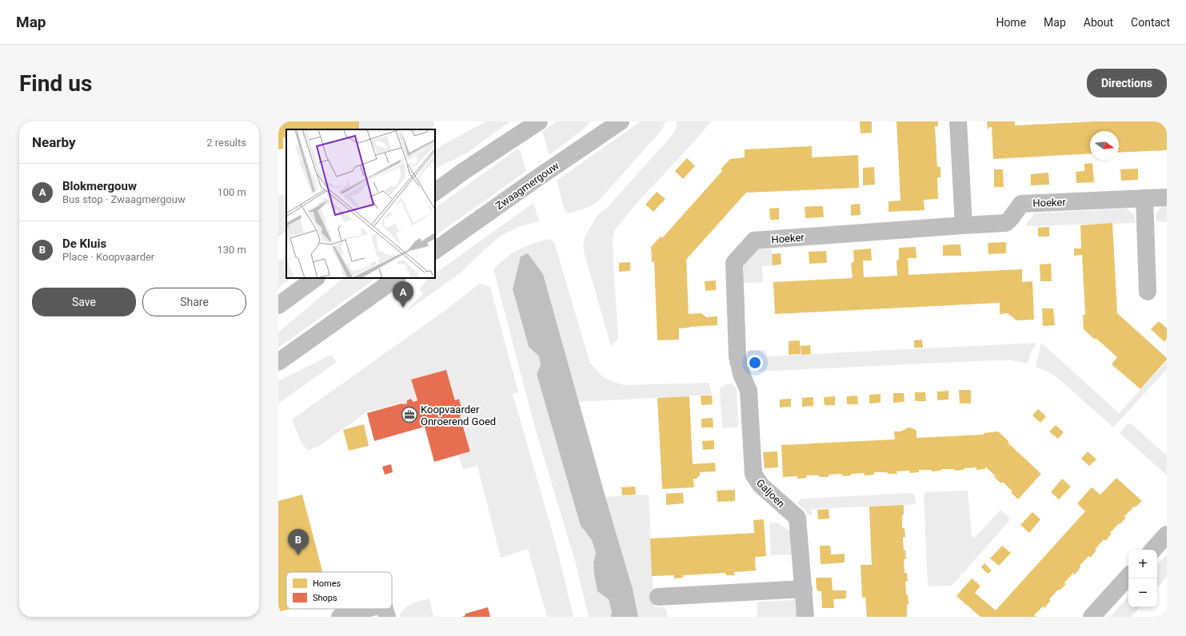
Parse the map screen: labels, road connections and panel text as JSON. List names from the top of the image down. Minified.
{"streets":{"street":["Zwaagmergouw","Hoeker","Galjoen"]},"crossings":[["Hoeker","Galjoen"]],"places":{"office":["Koopvaarder Onroerend Goed"]},"legend":["Homes","Shops"],"north":"right","page":{"header":"Map","nav":["Home","Map","About","Contact"],"buttons":["Directions",["Save","Share"]],"title":"Find us","heading":["Nearby","2 results"],"list":[{"mark":"A","name":"Blokmergouw","note":"Bus stop · Zwaagmergouw","value":"100 m"},{"mark":"B","name":"De Kluis","note":"Place · Koopvaarder","value":"130 m"}],"pins":["A","B"],"map_buttons":["+","−"]}}
